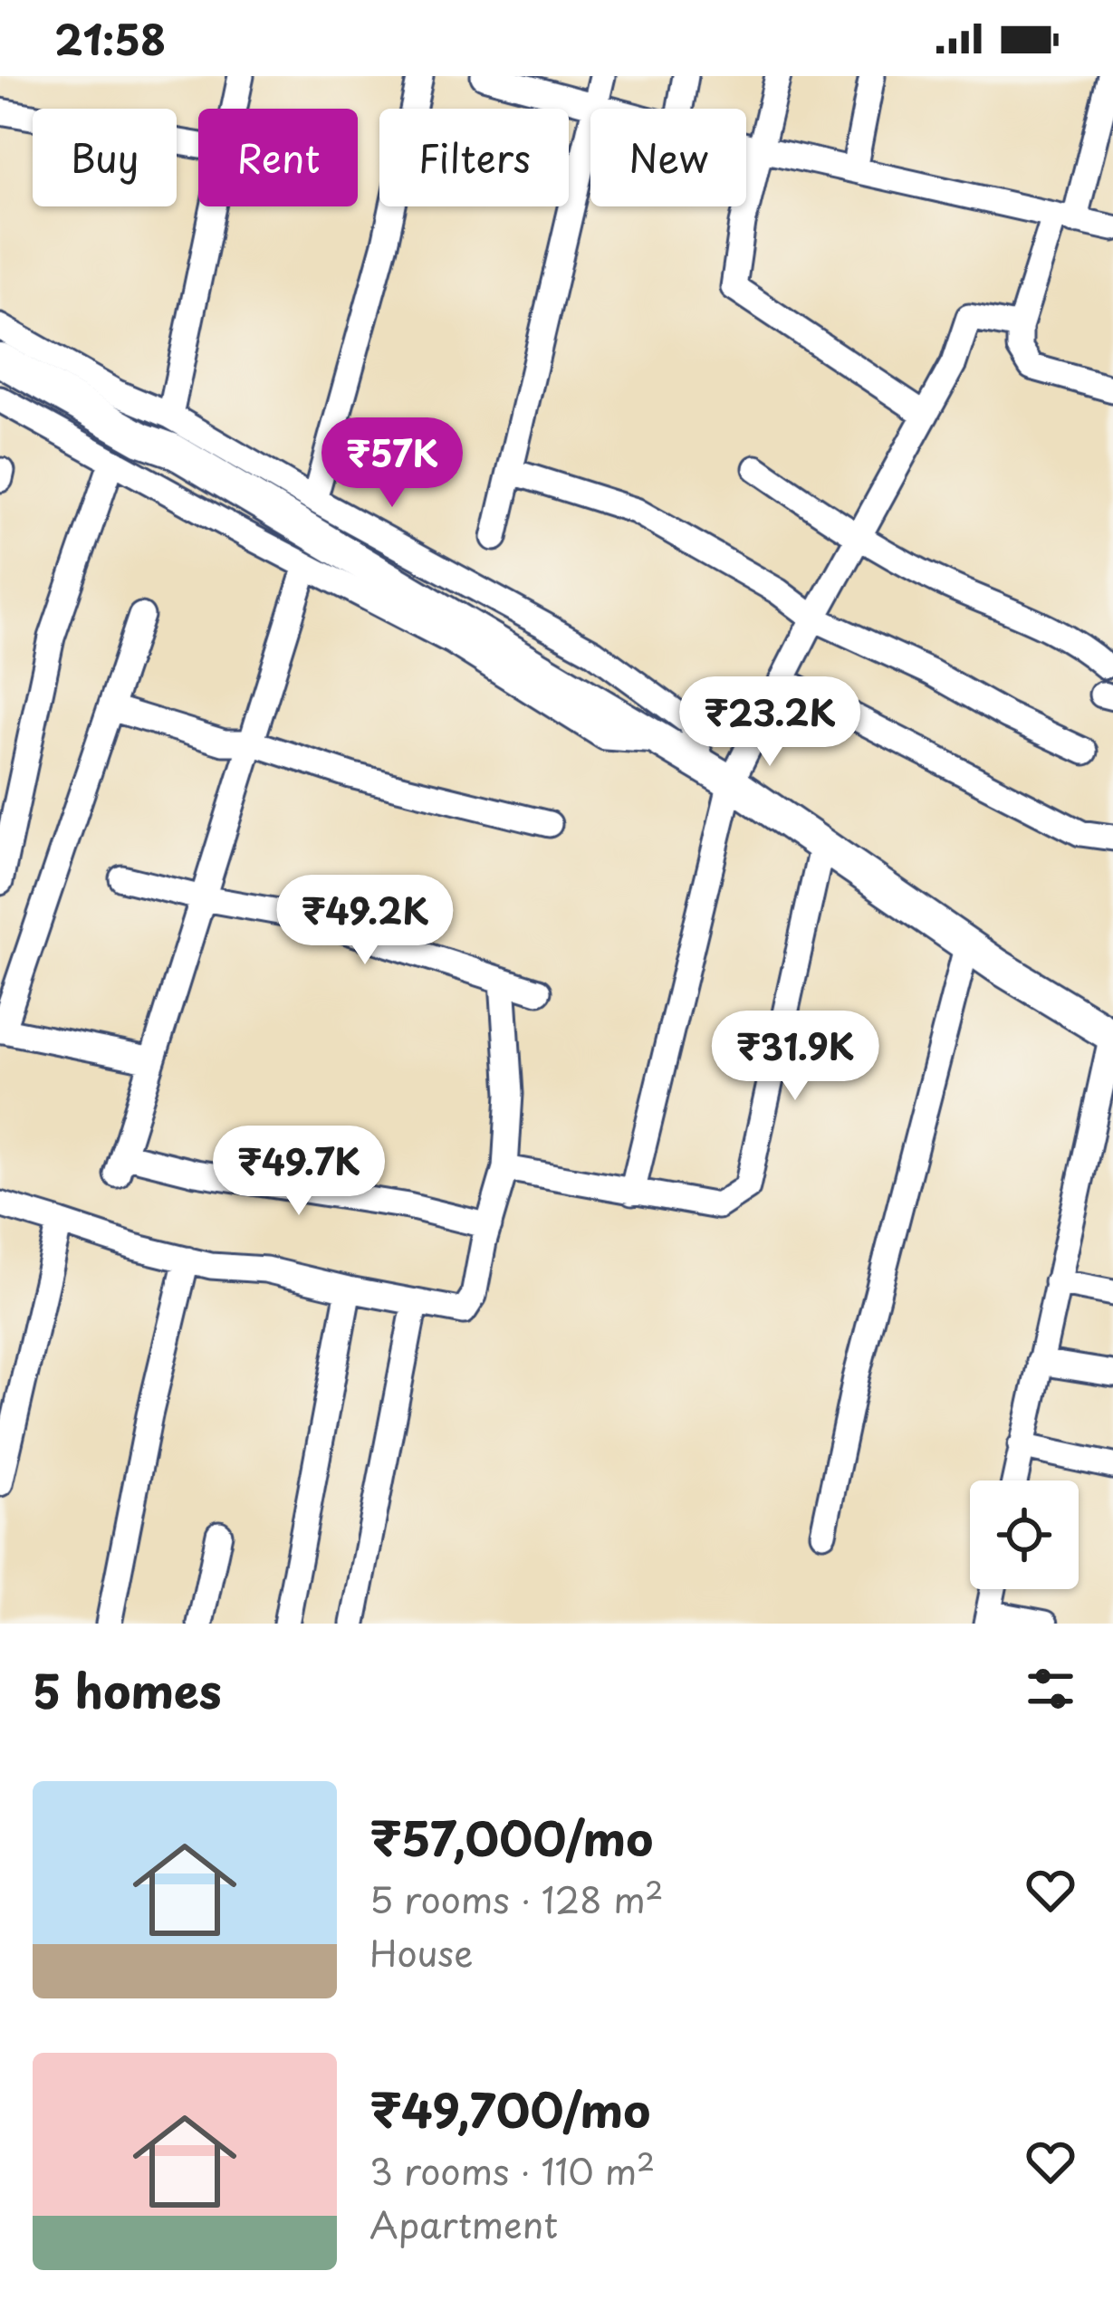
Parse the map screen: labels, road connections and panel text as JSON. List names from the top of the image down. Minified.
{"page":{"status":"21:58","chip":["Buy","Rent","Filters","New"],"price":["₹57K","₹23.2K","₹49.2K","₹31.9K","₹49.7K"],"heading":"5 homes","list":[{"name":"₹57,000/mo","note":"5 rooms · 128 m² · House"},{"name":"₹49,700/mo","note":"3 rooms · 110 m² · Apartment"}]}}
